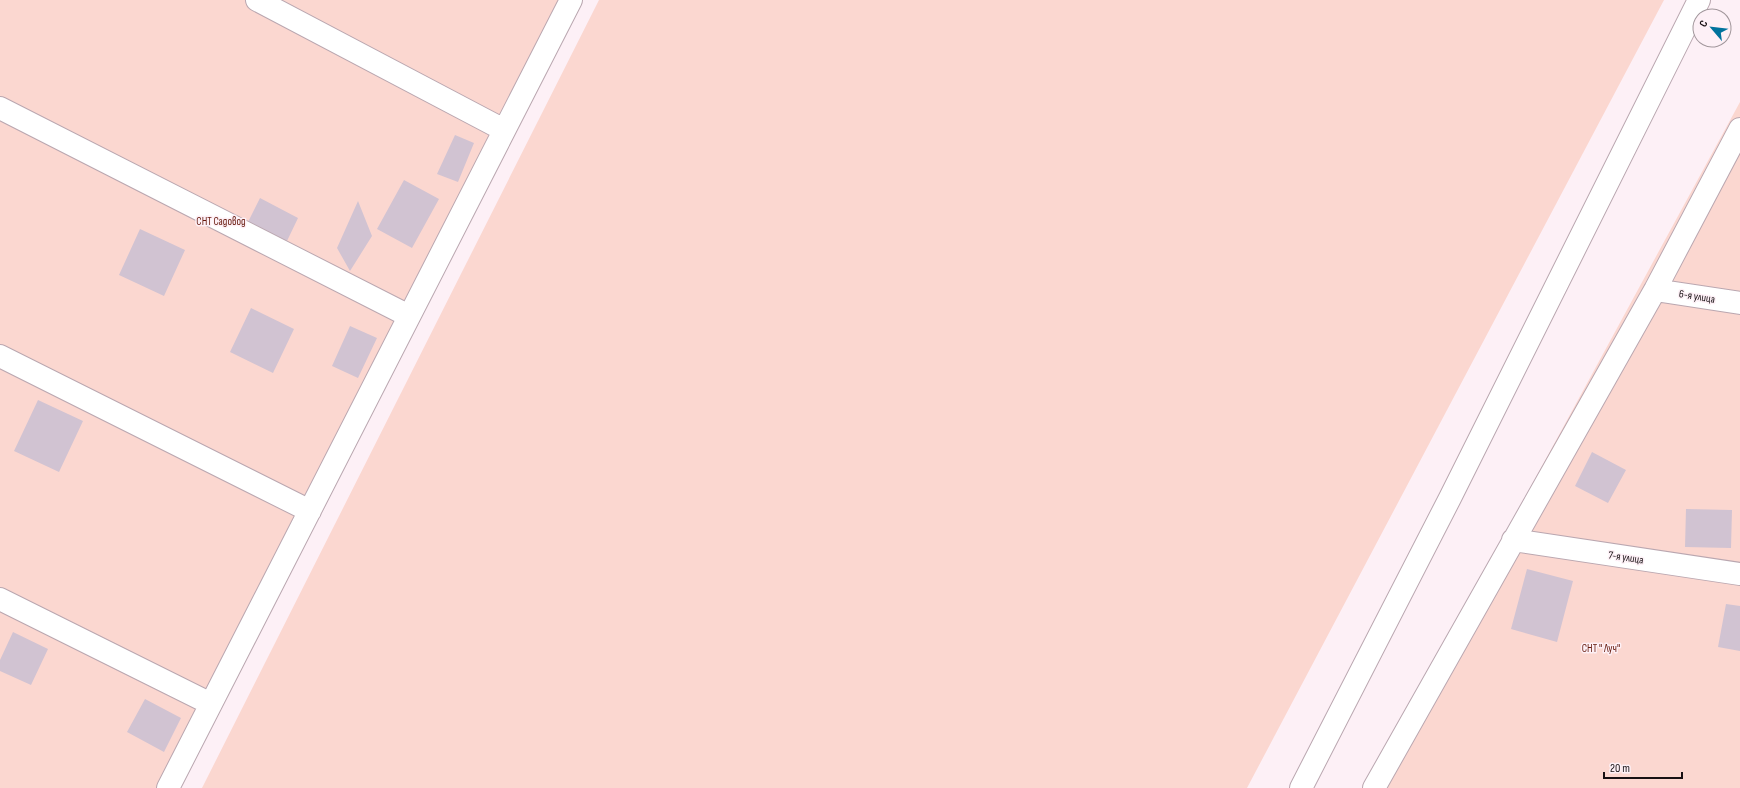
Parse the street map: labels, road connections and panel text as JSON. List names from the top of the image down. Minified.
{"streets":{"street":["6-я улица","7-я улица"]},"parks":["СНТ Садовод","СНТ \" Луч\""],"scale_bar":"20 m","north":"top left"}
